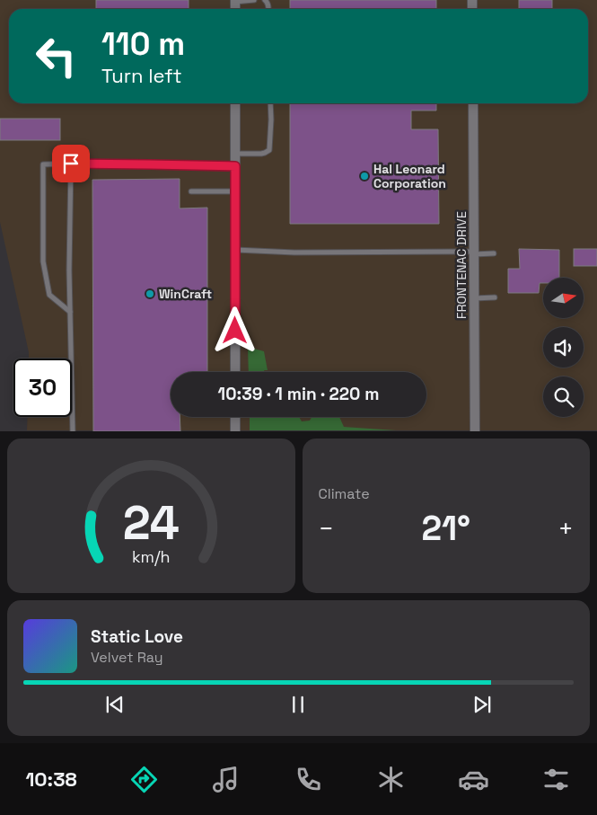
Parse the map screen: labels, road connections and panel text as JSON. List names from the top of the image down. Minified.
{"streets":{"street":["FRONTENAC DRIVE"]},"places":["Hal Leonard Corporation","WinCraft"],"north":"right","page":{"turn":["110 m","Turn left"],"limit":"30","trip":"10:39 · 1 min · 220 m","tile":"Climate","heat":["−","21°","+"],"song":["Static Love","Velvet Ray"],"tabs":"10:38","gauge":["24","km/h"]}}
